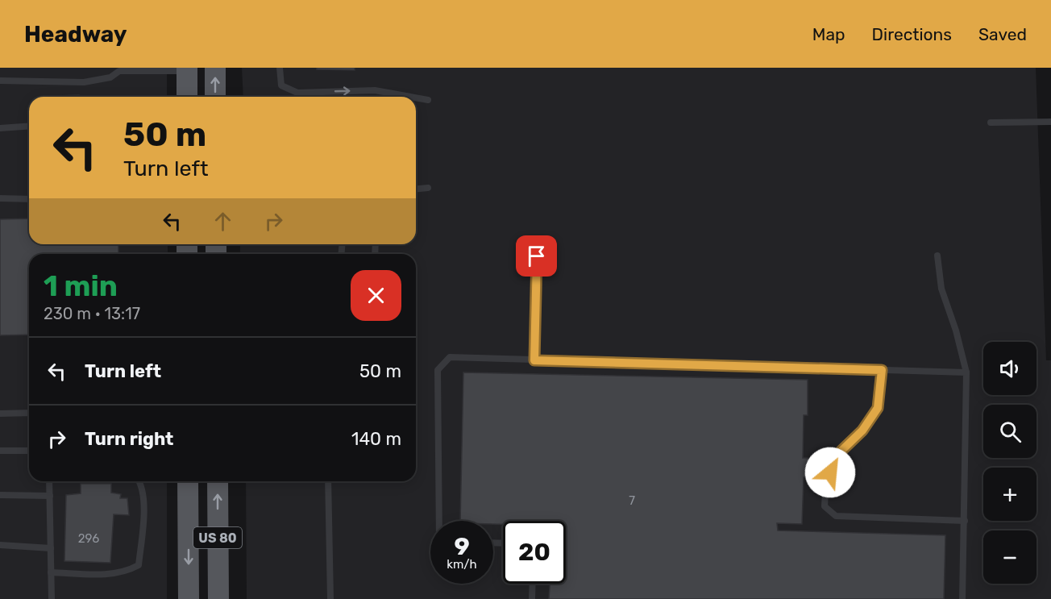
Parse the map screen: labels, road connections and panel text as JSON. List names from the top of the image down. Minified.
{"streets":{"main road":["US 80"]},"house_numbers":["7","296"],"page":{"header":"Headway","nav":["Map","Directions","Saved"],"turn":["50 m","Turn left"],"heading":["1 min","230 m · 13:17"],"list":[{"name":"Turn left","value":"50 m"},{"name":"Turn right","value":"140 m"}],"map_buttons":["+","−"],"speed":"9 km/h","limit":"20"}}
